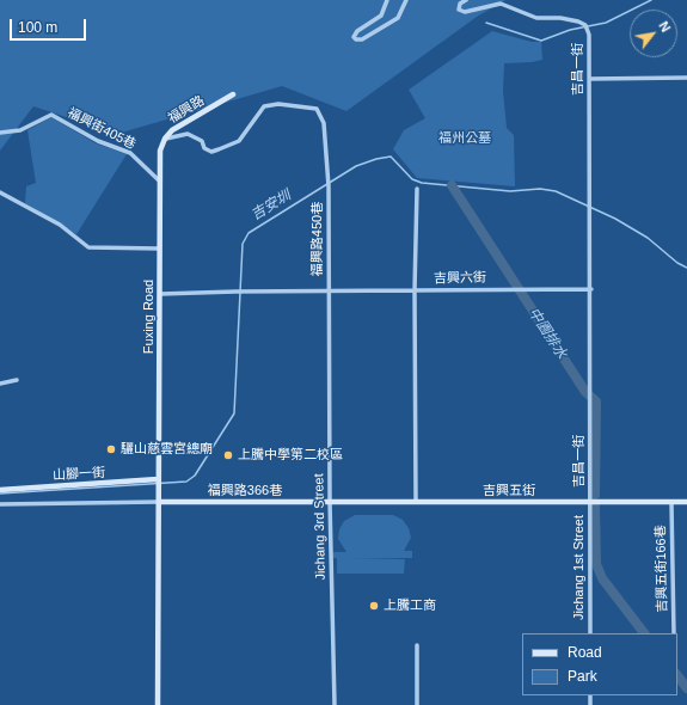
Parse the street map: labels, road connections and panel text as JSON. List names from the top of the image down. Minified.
{"streets":{"street":["吉昌一街","福興路","福興街405巷","福興路450巷","吉興六街","Fuxing Road","山腳一街","福興路366巷","吉興五街","Jichang 3rd Street","Jichang 1st Street","吉興五街166巷"]},"crossings":[["吉昌一街","吉興六街"],["吉昌一街","吉興五街"],["吉昌一街","Jichang 1st Street"],["福興路","福興街405巷"],["福興路","福興路450巷"],["福興路","Fuxing Road"],["福興街405巷","Fuxing Road"],["福興路450巷","吉興六街"],["福興路450巷","Jichang 3rd Street"],["吉興六街","Fuxing Road"],["吉興六街","Jichang 3rd Street"],["Fuxing Road","山腳一街"],["Fuxing Road","福興路366巷"],["福興路366巷","吉興五街"],["福興路366巷","Jichang 3rd Street"],["吉興五街","Jichang 3rd Street"],["吉興五街","Jichang 1st Street"],["吉興五街","吉興五街166巷"]],"water":["吉安圳","中園排水"],"parks":["福州公墓"],"places":["驪山慈雲宮總廟","上騰中學第二校區","上騰工商"],"legend":["Road","Park"],"scale_bar":"100 m","north":"top right"}
